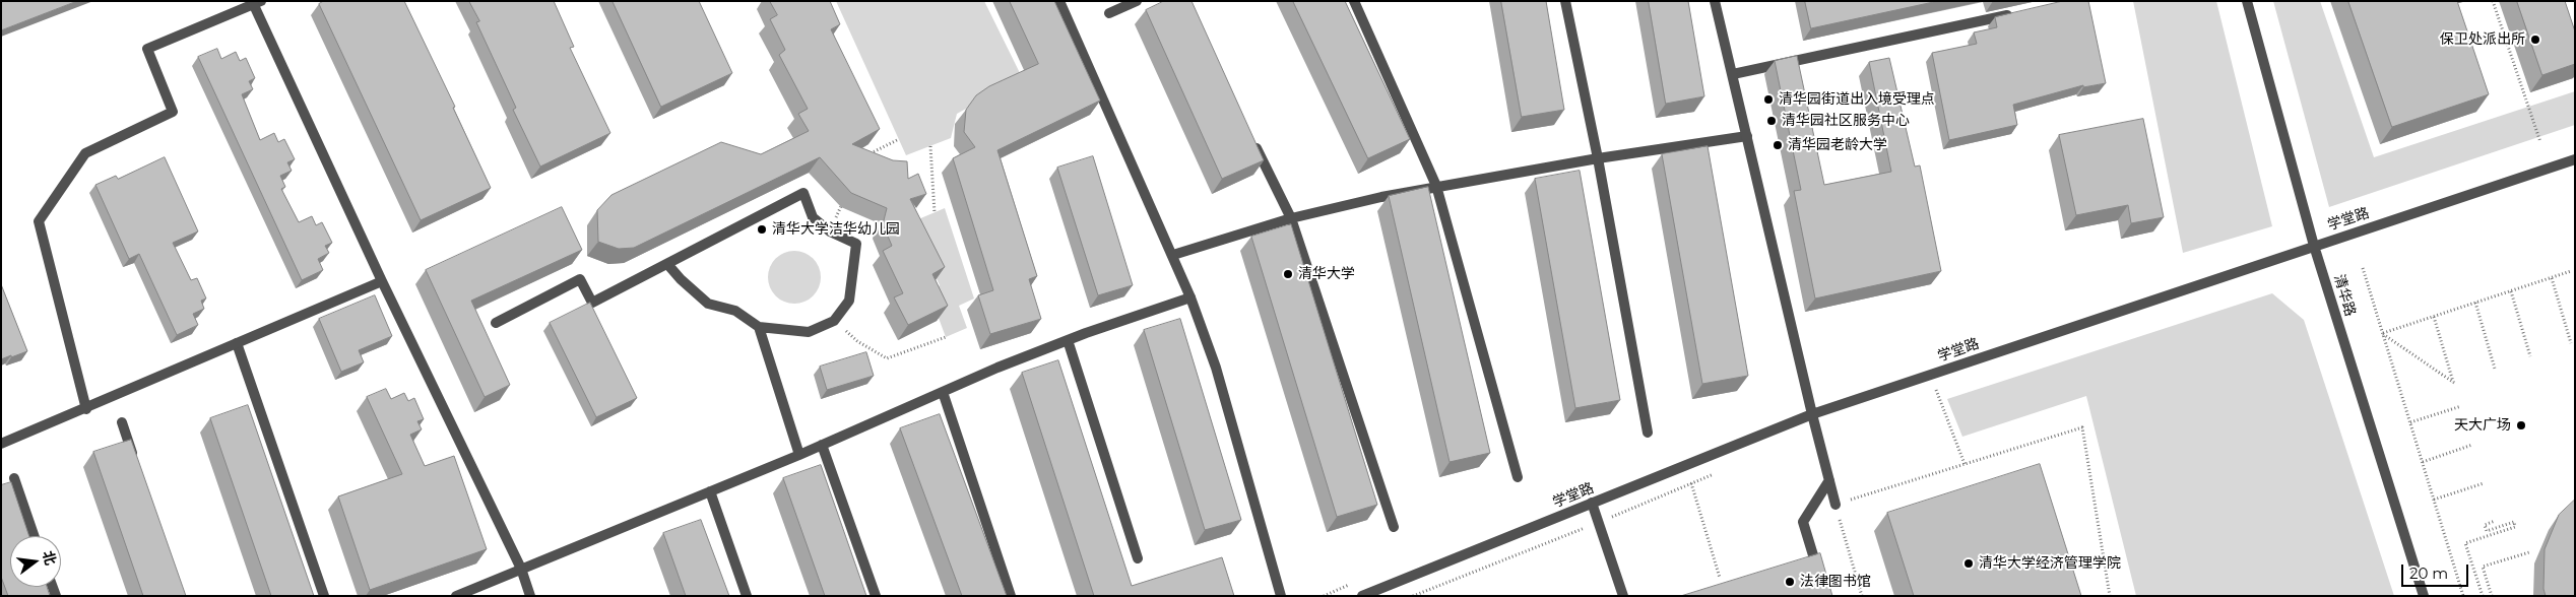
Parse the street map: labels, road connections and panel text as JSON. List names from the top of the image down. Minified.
{"streets":{"street":["学堂路","清华路"]},"crossings":[["学堂路","清华路"]],"places":["保卫处派出所","清华园街道出入境受理点","清华园社区服务中心","清华园老龄大学","清华大学洁华幼儿园","清华大学","天大广场","清华大学经济管理学院","法律图书馆"],"scale_bar":"20 m","north":"right"}
